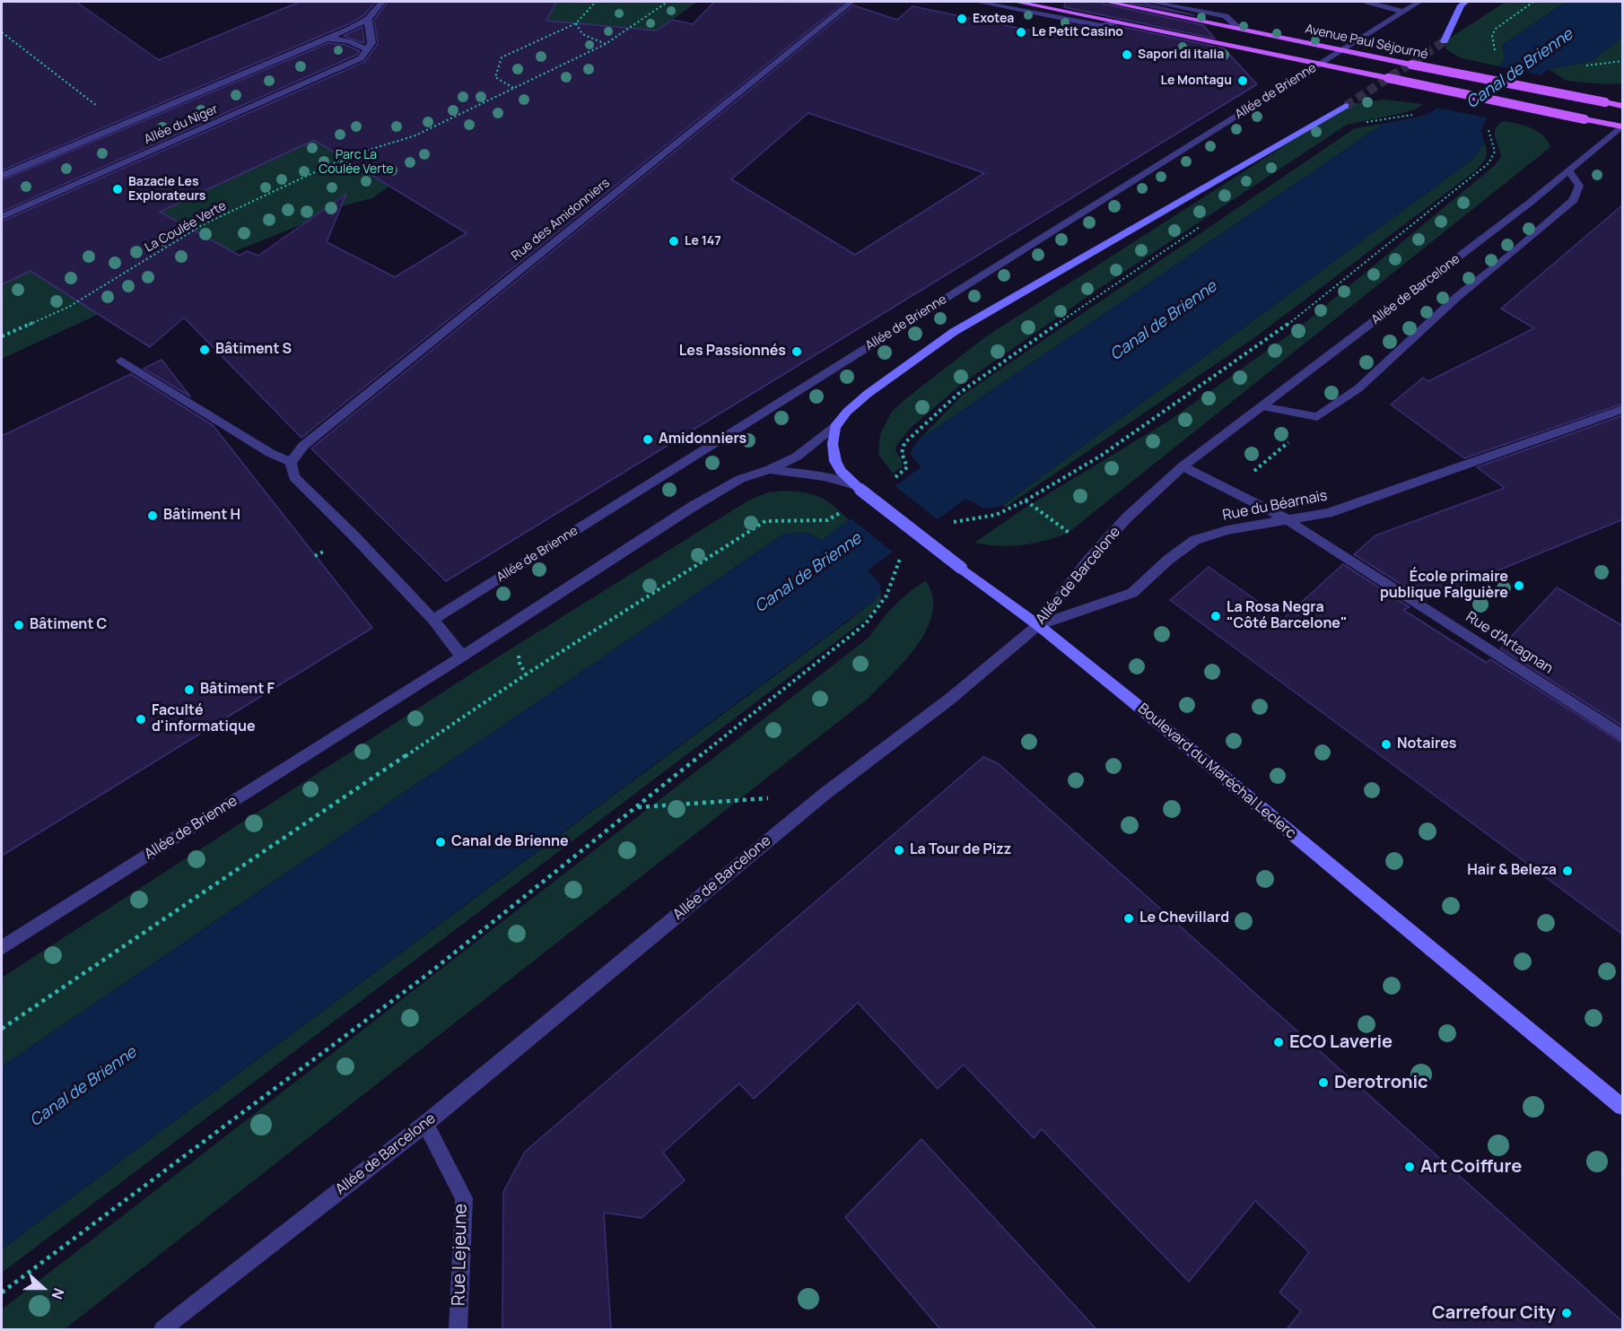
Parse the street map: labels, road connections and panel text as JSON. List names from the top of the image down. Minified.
{"streets":{"main road":["Avenue Paul Séjourné","Allée de Brienne","Boulevard du Maréchal Leclerc"],"street":["Allée du Niger","Rue des Amidonniers","Allée de Barcelone","Rue du Béarnais","Rue d'Artagnan","Rue Lejeune"],"path":["La Coulée Verte"]},"crossings":[["Avenue Paul Séjourné","Allée de Brienne"],["Allée de Brienne","Boulevard du Maréchal Leclerc"],["Allée de Barcelone","Rue du Béarnais"],["Allée de Barcelone","Rue d'Artagnan"],["Allée de Barcelone","Boulevard du Maréchal Leclerc"],["Allée de Barcelone","Rue Lejeune"],["Rue du Béarnais","Rue d'Artagnan"],["Rue du Béarnais","Boulevard du Maréchal Leclerc"]],"water":["Canal de Brienne"],"parks":["Parc La Coulée Verte"],"places":["Exotea","Le Petit Casino","Sapori di italia","Le Montagu","Bazacle Les Explorateurs","Le 147","Bâtiment S","Les Passionnés","Amidonniers","Bâtiment H","École primaire publique Falguière","La Rosa Negra \"Côté Barcelone\"","Bâtiment C","Bâtiment F","Faculté d'informatique","Notaires","Canal de Brienne","La Tour de Pizz","Hair & Beleza","Le Chevillard","ECO Laverie","Derotronic","Art Coiffure","Carrefour City"],"north":"right"}
